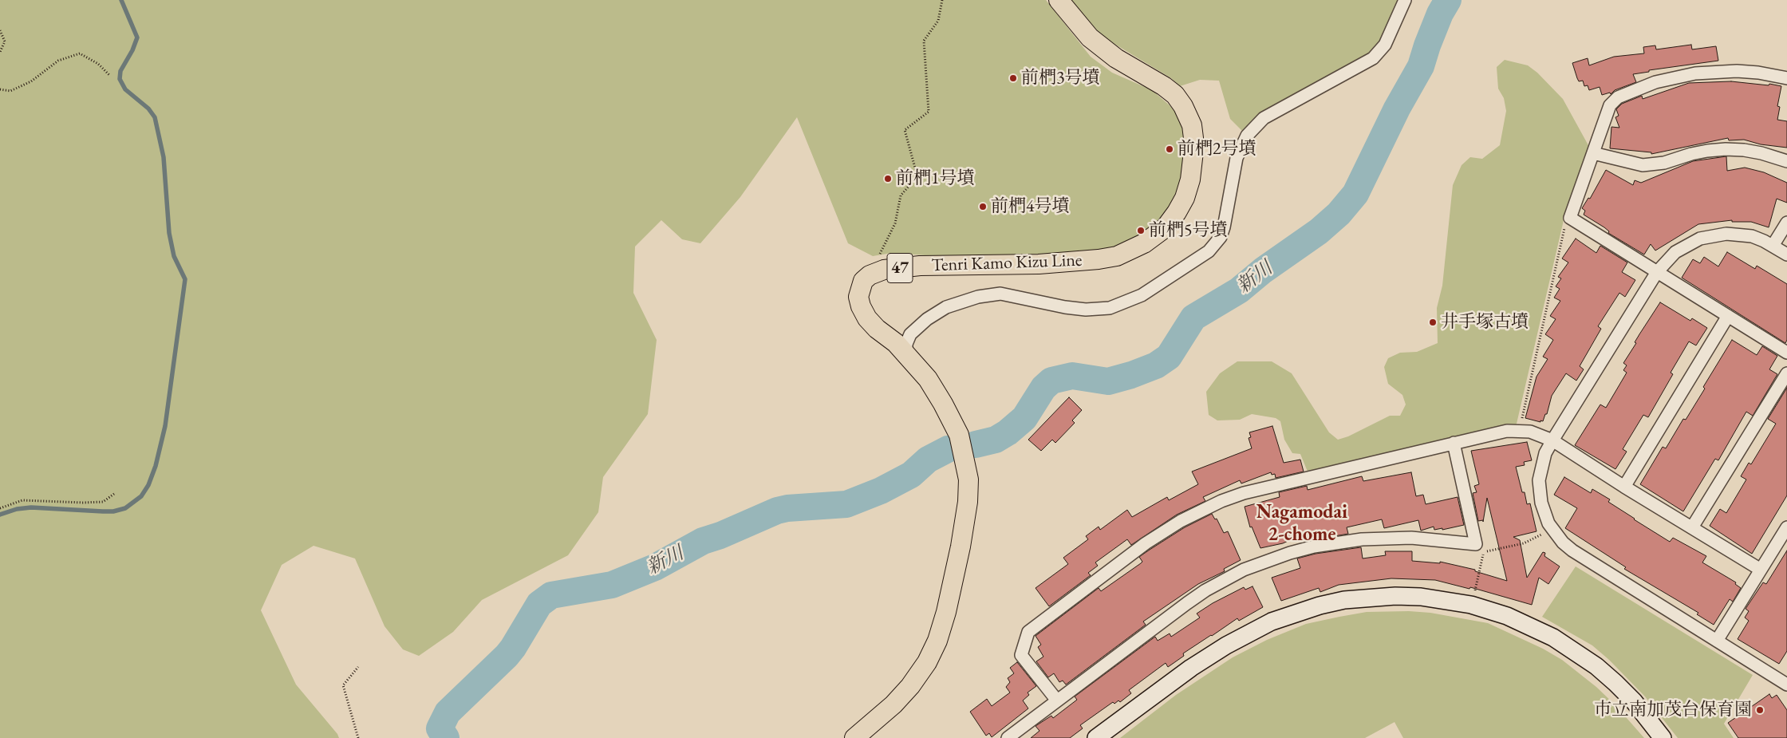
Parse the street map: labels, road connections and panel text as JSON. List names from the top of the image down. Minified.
{"streets":{"main road":["Tenri Kamo Kizu Line","47"]},"districts":["Nagamodai 2-chome"],"water":["新川"],"places":["前椚3号墳","前椚2号墳","前椚1号墳","前椚4号墳","前椚5号墳","井手塚古墳","市立南加茂台保育園"]}
